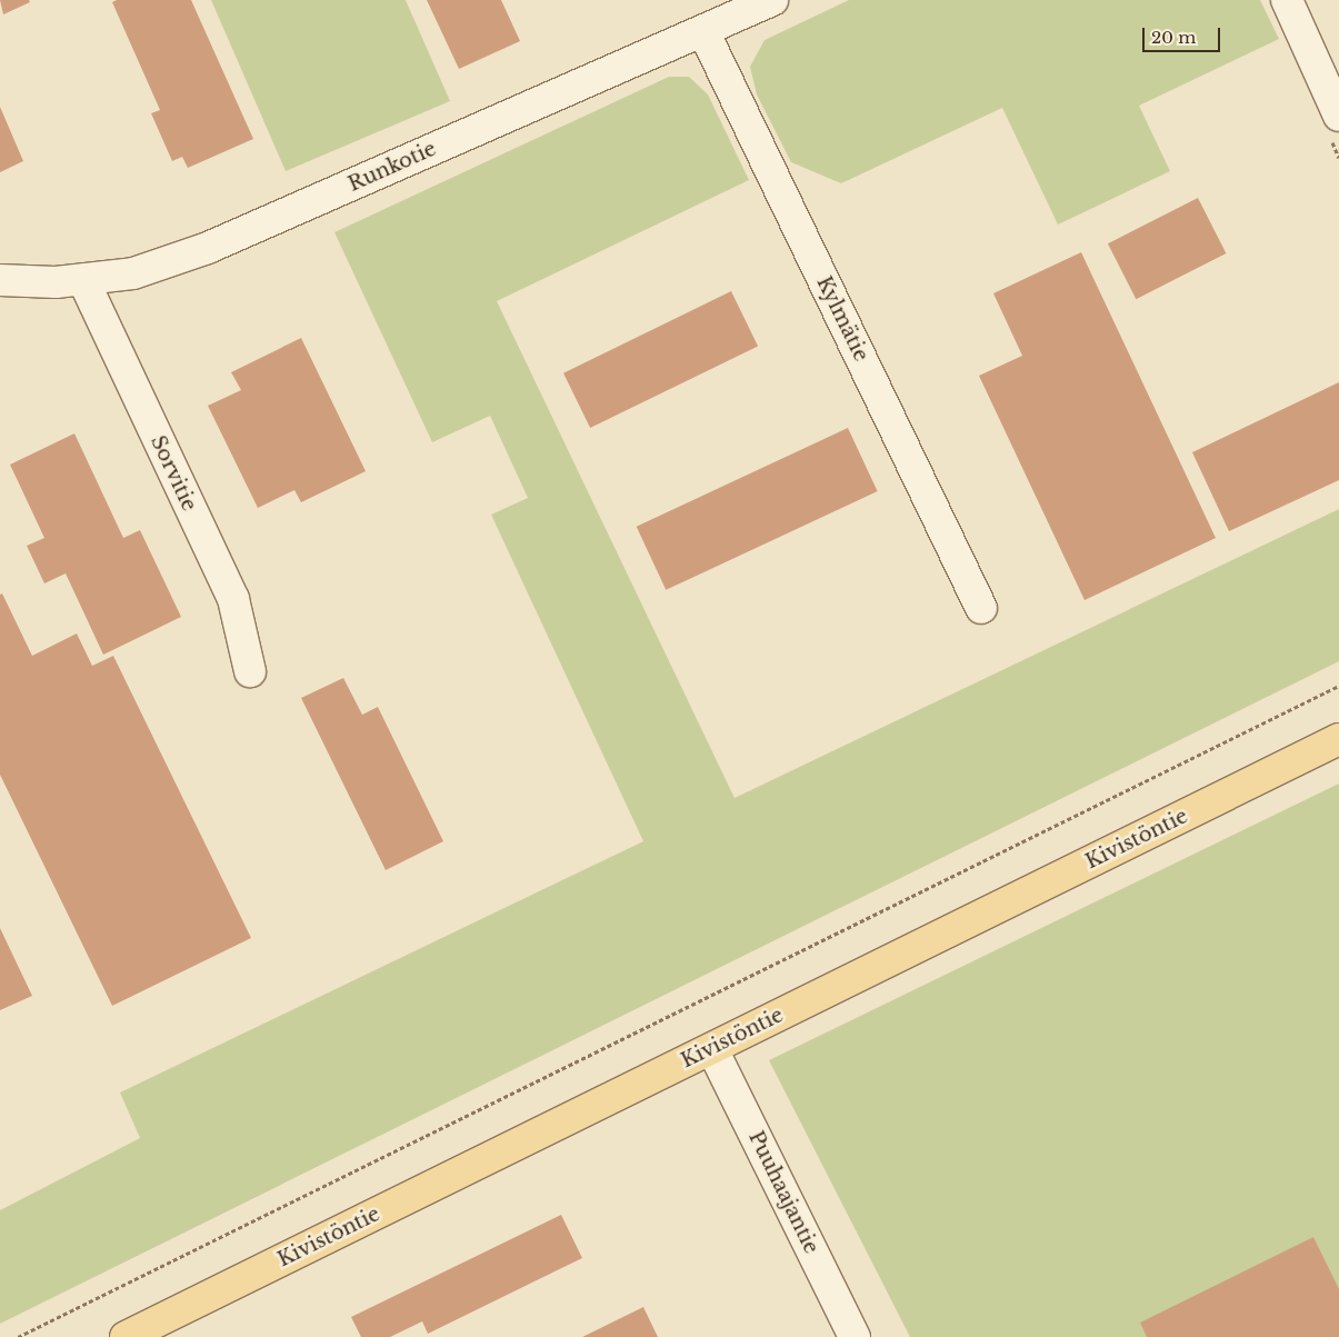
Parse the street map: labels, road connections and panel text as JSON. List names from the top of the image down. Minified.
{"streets":{"main road":["Kivistöntie"],"street":["Runkotie","Kylmätie","Sorvitie","Puuhaajantie"]},"crossings":[["Runkotie","Kylmätie"],["Runkotie","Sorvitie"],["Kivistöntie","Puuhaajantie"]],"scale_bar":"20 m"}
